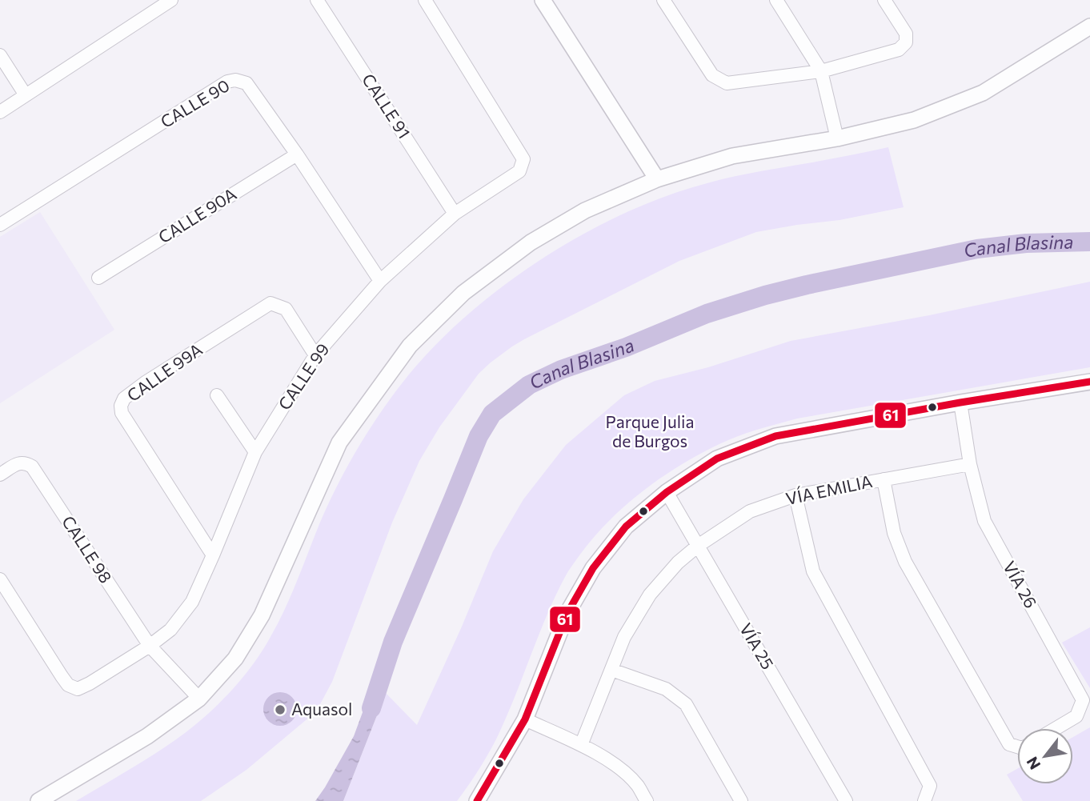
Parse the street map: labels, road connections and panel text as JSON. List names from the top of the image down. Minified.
{"streets":{"street":["CALLE 90","CALLE 91","CALLE 90A","CALLE 99A","CALLE 99","VÍA EMILIA","CALLE 98","VÍA 26","VÍA 25"]},"crossings":[["CALLE 90","CALLE 90A"],["CALLE 90","CALLE 99"],["CALLE 91","CALLE 99"],["CALLE 99A","CALLE 99"],["CALLE 99","CALLE 98"],["VÍA EMILIA","VÍA 26"],["VÍA EMILIA","VÍA 25"]],"water":["Canal Blasina"],"parks":["Parque Julia de Burgos"],"places":["Aquasol"],"lines":["transit line 61"],"north":"bottom left"}
